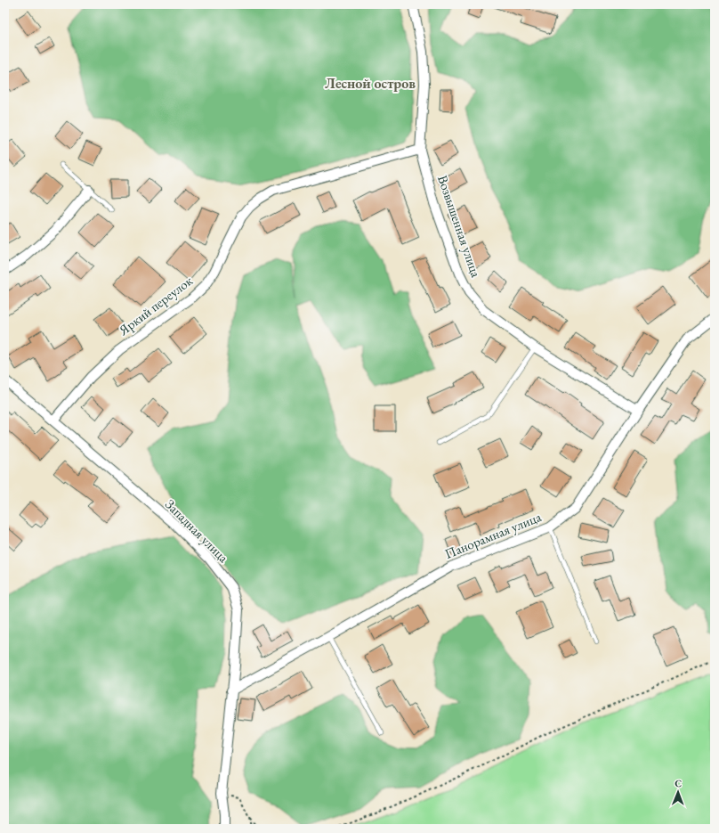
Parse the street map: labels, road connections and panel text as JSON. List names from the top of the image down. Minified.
{"streets":{"street":["Возвышенная улица","Яркий переулок","Западная улица","Панорамная улица"]},"crossings":[["Возвышенная улица","Яркий переулок"],["Возвышенная улица","Панорамная улица"],["Яркий переулок","Западная улица"],["Западная улица","Панорамная улица"]],"districts":["Лесной остров"],"north":"top"}
